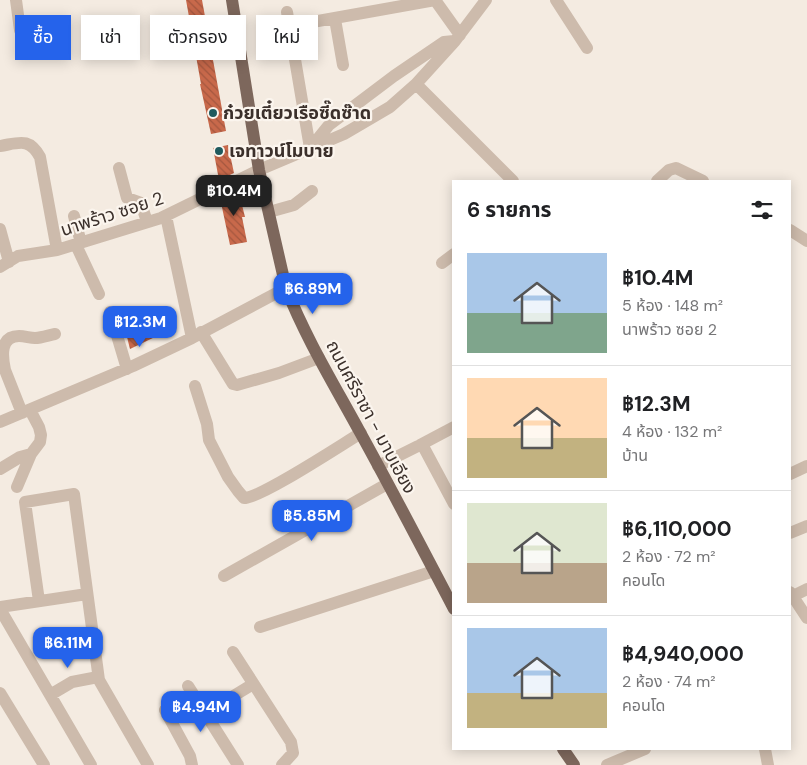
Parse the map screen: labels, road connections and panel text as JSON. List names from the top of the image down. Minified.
{"streets":{"main road":["ถนนศรีราชา - มาบเอียง"],"street":["นาพร้าว ซอย 2"]},"crossings":[["นาพร้าว ซอย 2","ถนนศรีราชา - มาบเอียง"]],"places":["ก๋วยเตี๋ยวเรือซี๊ดซ๊าด","เจทาวน์โมบาย"],"page":{"chip":["ซื้อ","เช่า","ตัวกรอง","ใหม่"],"price":["฿10.4M","฿6.89M","฿12.3M","฿5.85M","฿6.11M","฿4.94M"],"heading":"6 รายการ","list":[{"name":"฿10.4M","note":"5 ห้อง · 148 m² · นาพร้าว ซอย 2"},{"name":"฿12.3M","note":"4 ห้อง · 132 m² · บ้าน"},{"name":"฿6,110,000","note":"2 ห้อง · 72 m² · คอนโด"},{"name":"฿4,940,000","note":"2 ห้อง · 74 m² · คอนโด"}]}}
